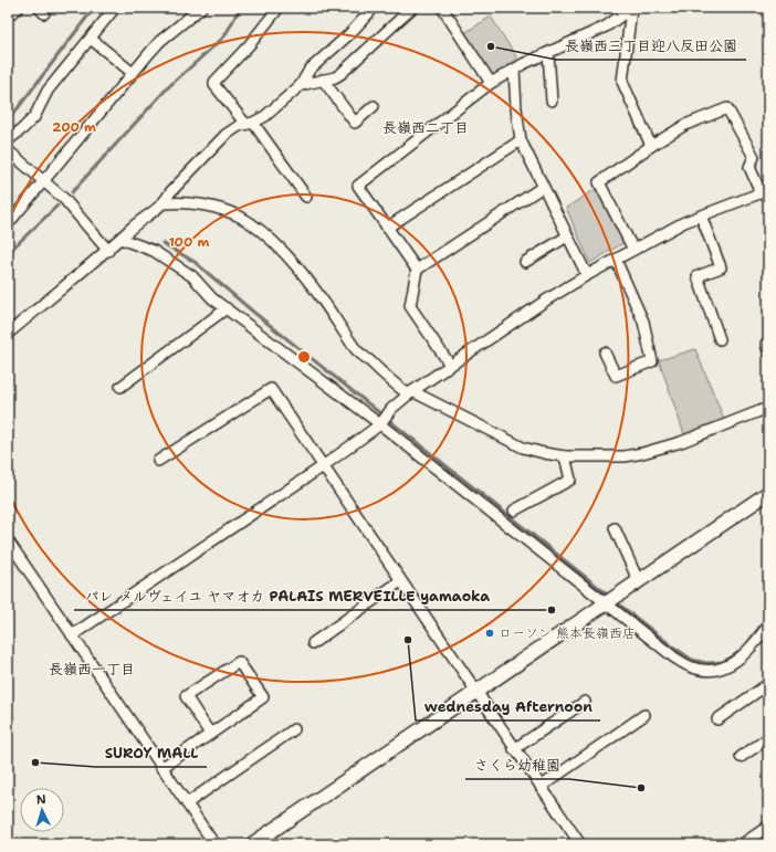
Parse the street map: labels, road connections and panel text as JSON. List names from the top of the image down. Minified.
{"districts":["長嶺西二丁目","長嶺西一丁目"],"places":["長嶺西三丁目迎八反田公園","パレ メルヴェイユ ヤマオカ PALAIS MERVEILLE yamaoka","ローソン 熊本長嶺西店","wednesday Afternoon","SUROY MALL","さくら幼稚園"],"north":"top","rings":["200 m","100 m"]}
